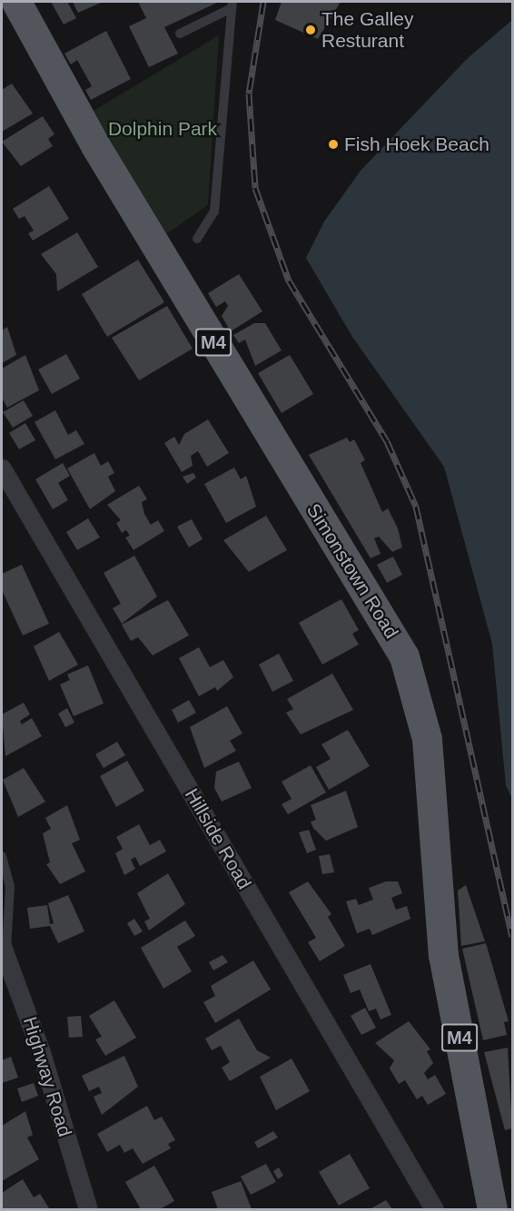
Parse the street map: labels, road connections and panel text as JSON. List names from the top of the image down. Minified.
{"streets":{"main road":["M4","Simonstown Road"],"street":["Hillside Road","Highway Road"]},"parks":["Dolphin Park"],"places":["The Galley Resturant","Fish Hoek Beach"]}
